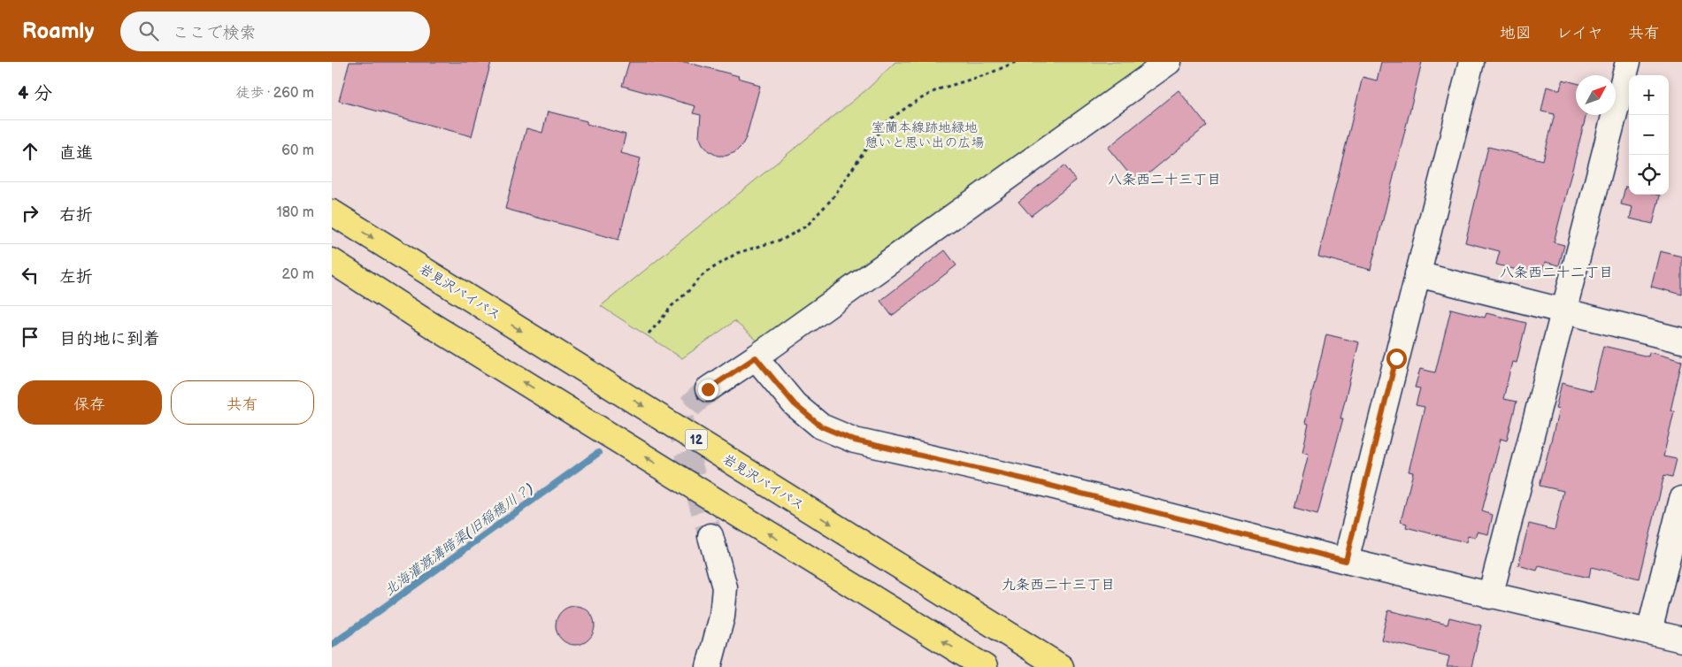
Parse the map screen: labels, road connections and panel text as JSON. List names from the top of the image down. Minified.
{"streets":{"highway":["岩見沢バイパス","12"]},"districts":["八条西二十三丁目","八条西二十二丁目","九条西二十三丁目"],"water":["北海灌漑溝暗渠(旧稲穂川？)"],"parks":["室蘭本線跡地緑地 憩いと思い出の広場"],"north":"top right","page":{"header":"Roamly","search":"ここで検索","nav":["地図","レイヤ","共有"],"heading":["4 分","徒歩 · 260 m"],"map_buttons":["+","−"],"list":[["直進","60 m"],["右折","180 m"],["左折","20 m"],"目的地に到着"],"buttons":["保存","共有"]}}
